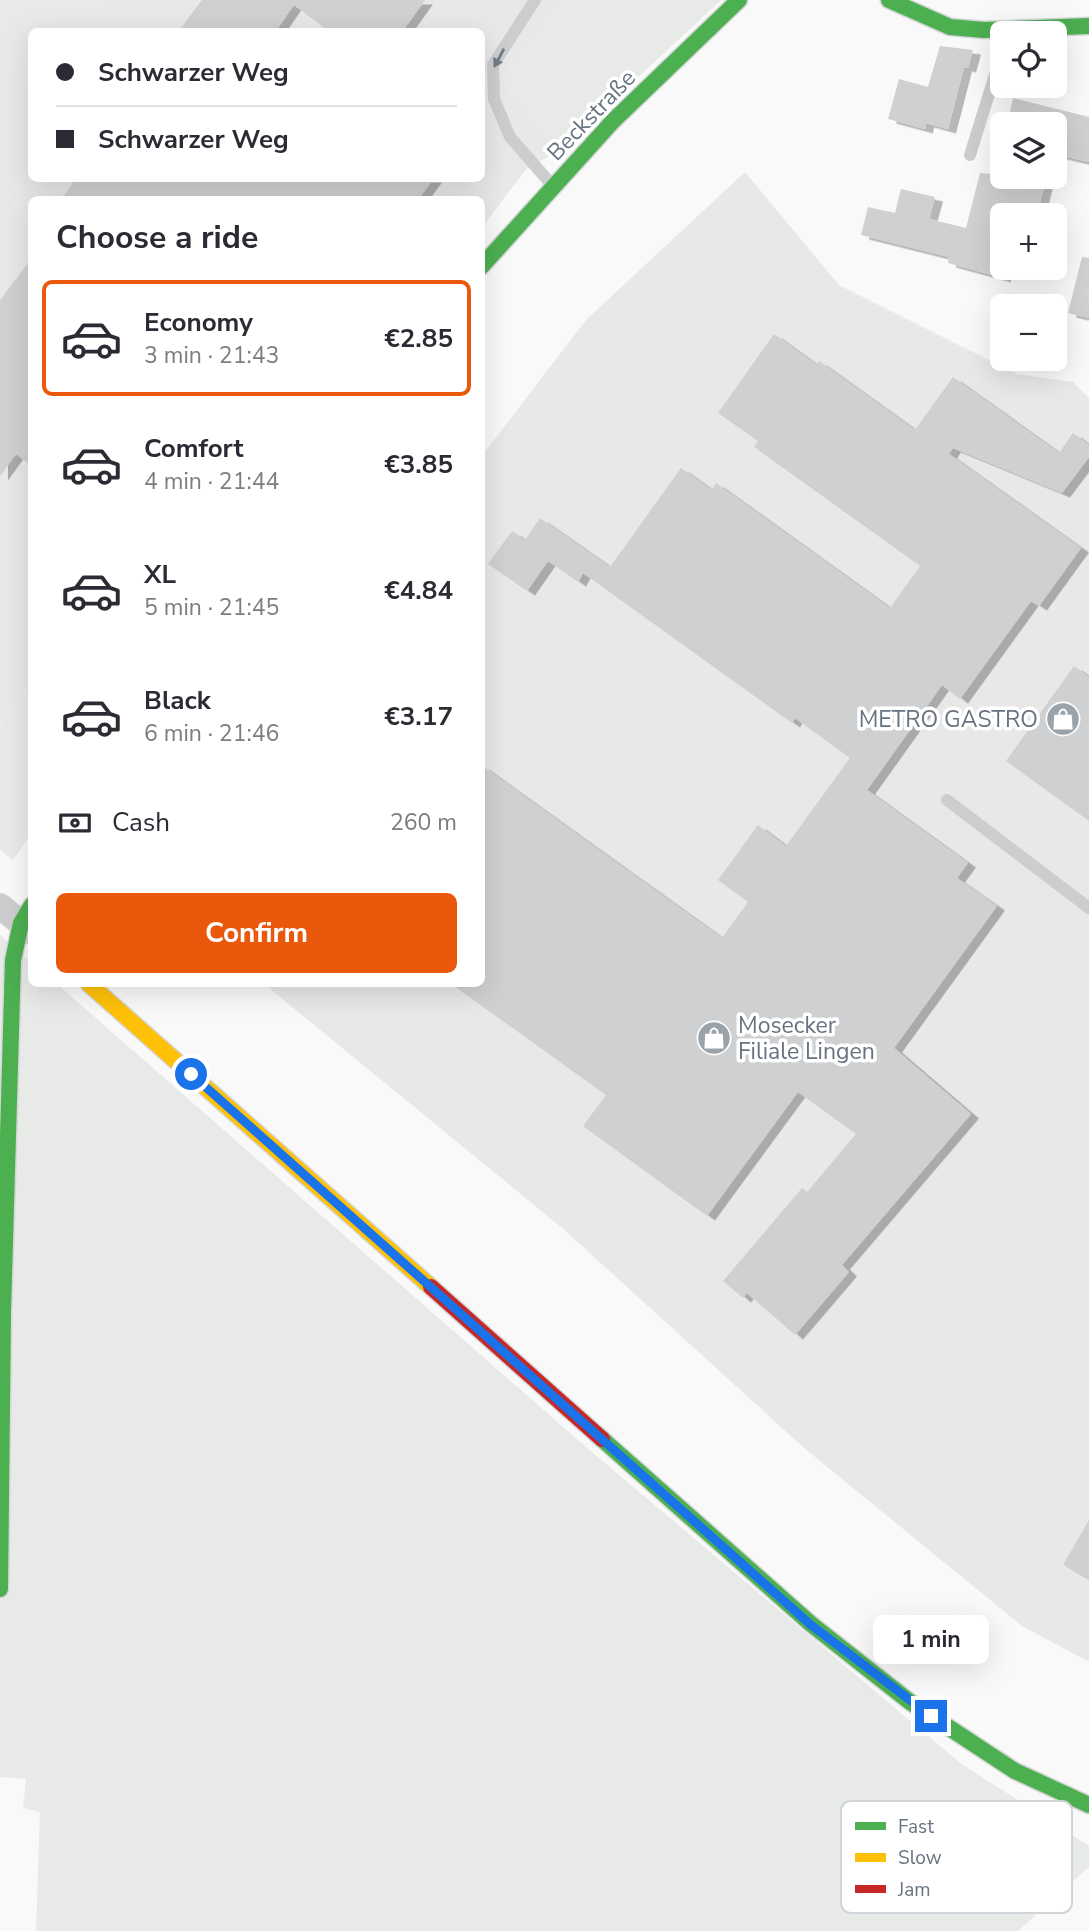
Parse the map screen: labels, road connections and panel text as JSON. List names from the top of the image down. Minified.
{"streets":{"street":["Beckstraße"]},"places":{"shop":["METRO GASTRO","Mosecker Filiale Lingen"]},"legend":["Fast","Slow","Jam"],"page":{"map_buttons":["+","−"],"banner":["Schwarzer Weg","Schwarzer Weg"],"heading":"Choose a ride","list":[{"name":"Economy","note":"3 min · 21:43","value":"€2.85"},{"name":"Comfort","note":"4 min · 21:44","value":"€3.85"},{"name":"XL","note":"5 min · 21:45","value":"€4.84"},{"name":"Black","note":"6 min · 21:46","value":"€3.17"}],"pay":["Cash","260 m"],"buttons":"Confirm","bubble":"1 min"}}
